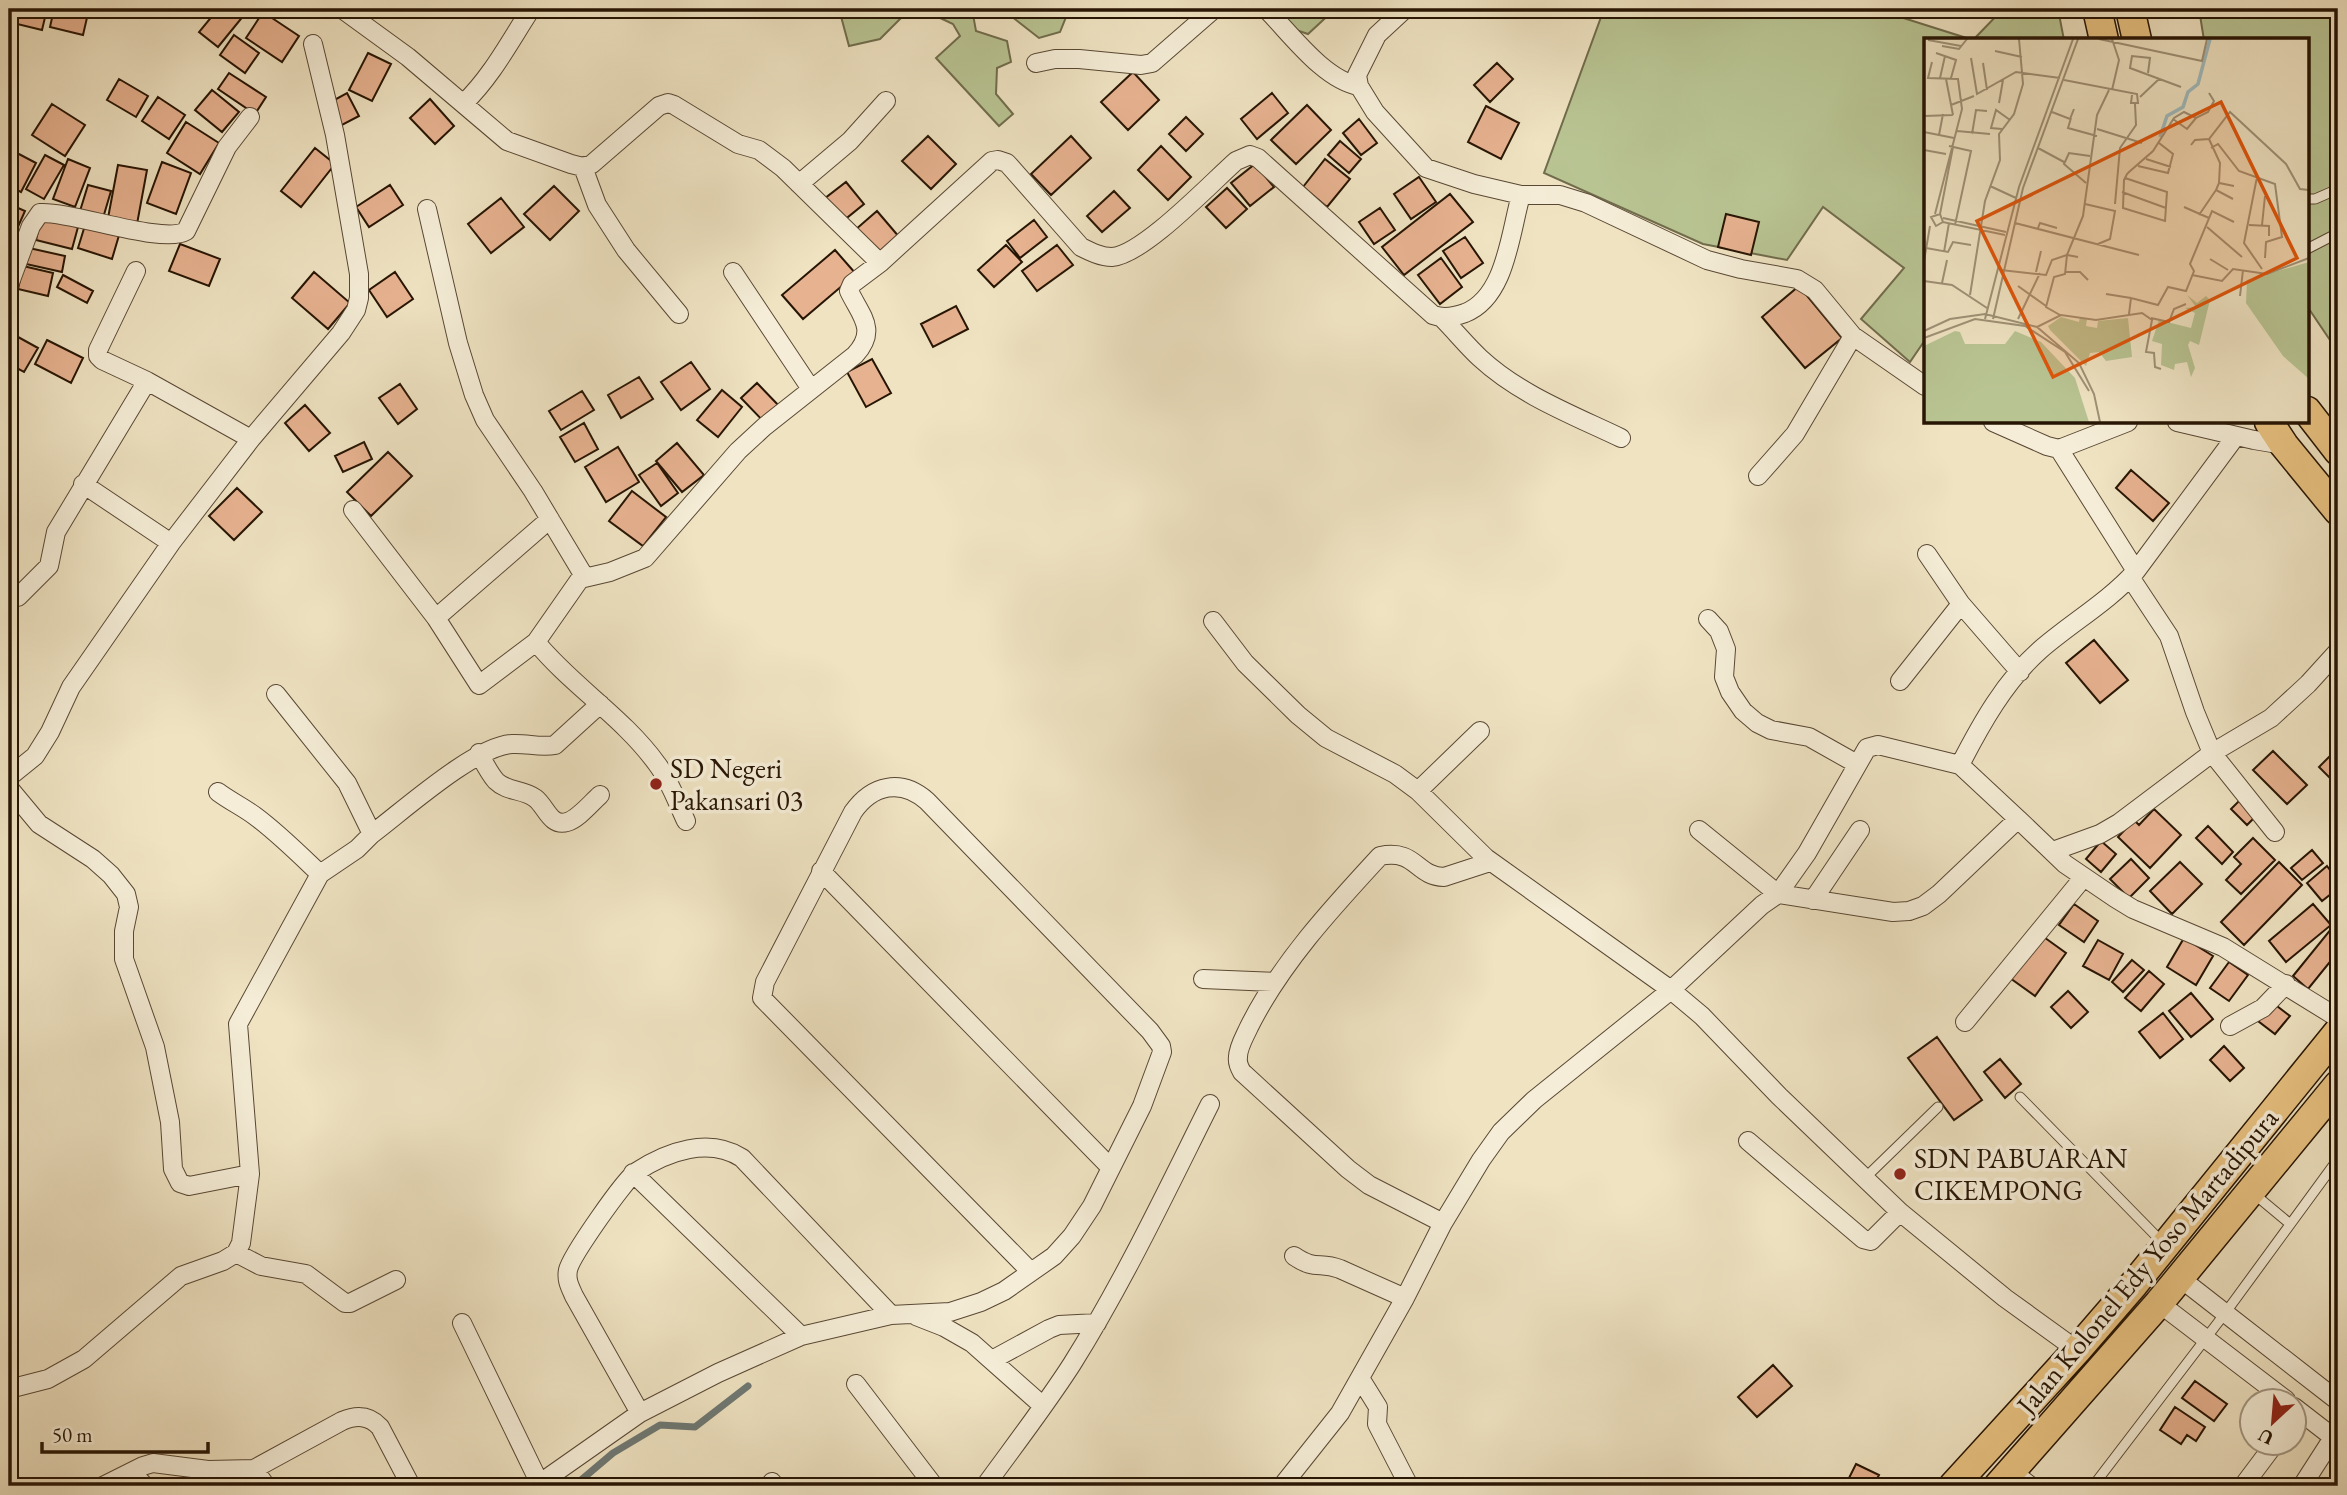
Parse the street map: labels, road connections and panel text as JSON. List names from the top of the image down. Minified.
{"streets":{"main road":["Jalan Kolonel Edy Yoso Martadipura"]},"places":["SD Negeri Pakansari 03","SDN PABUARAN CIKEMPONG"],"scale_bar":"50 m","north":"bottom left"}
